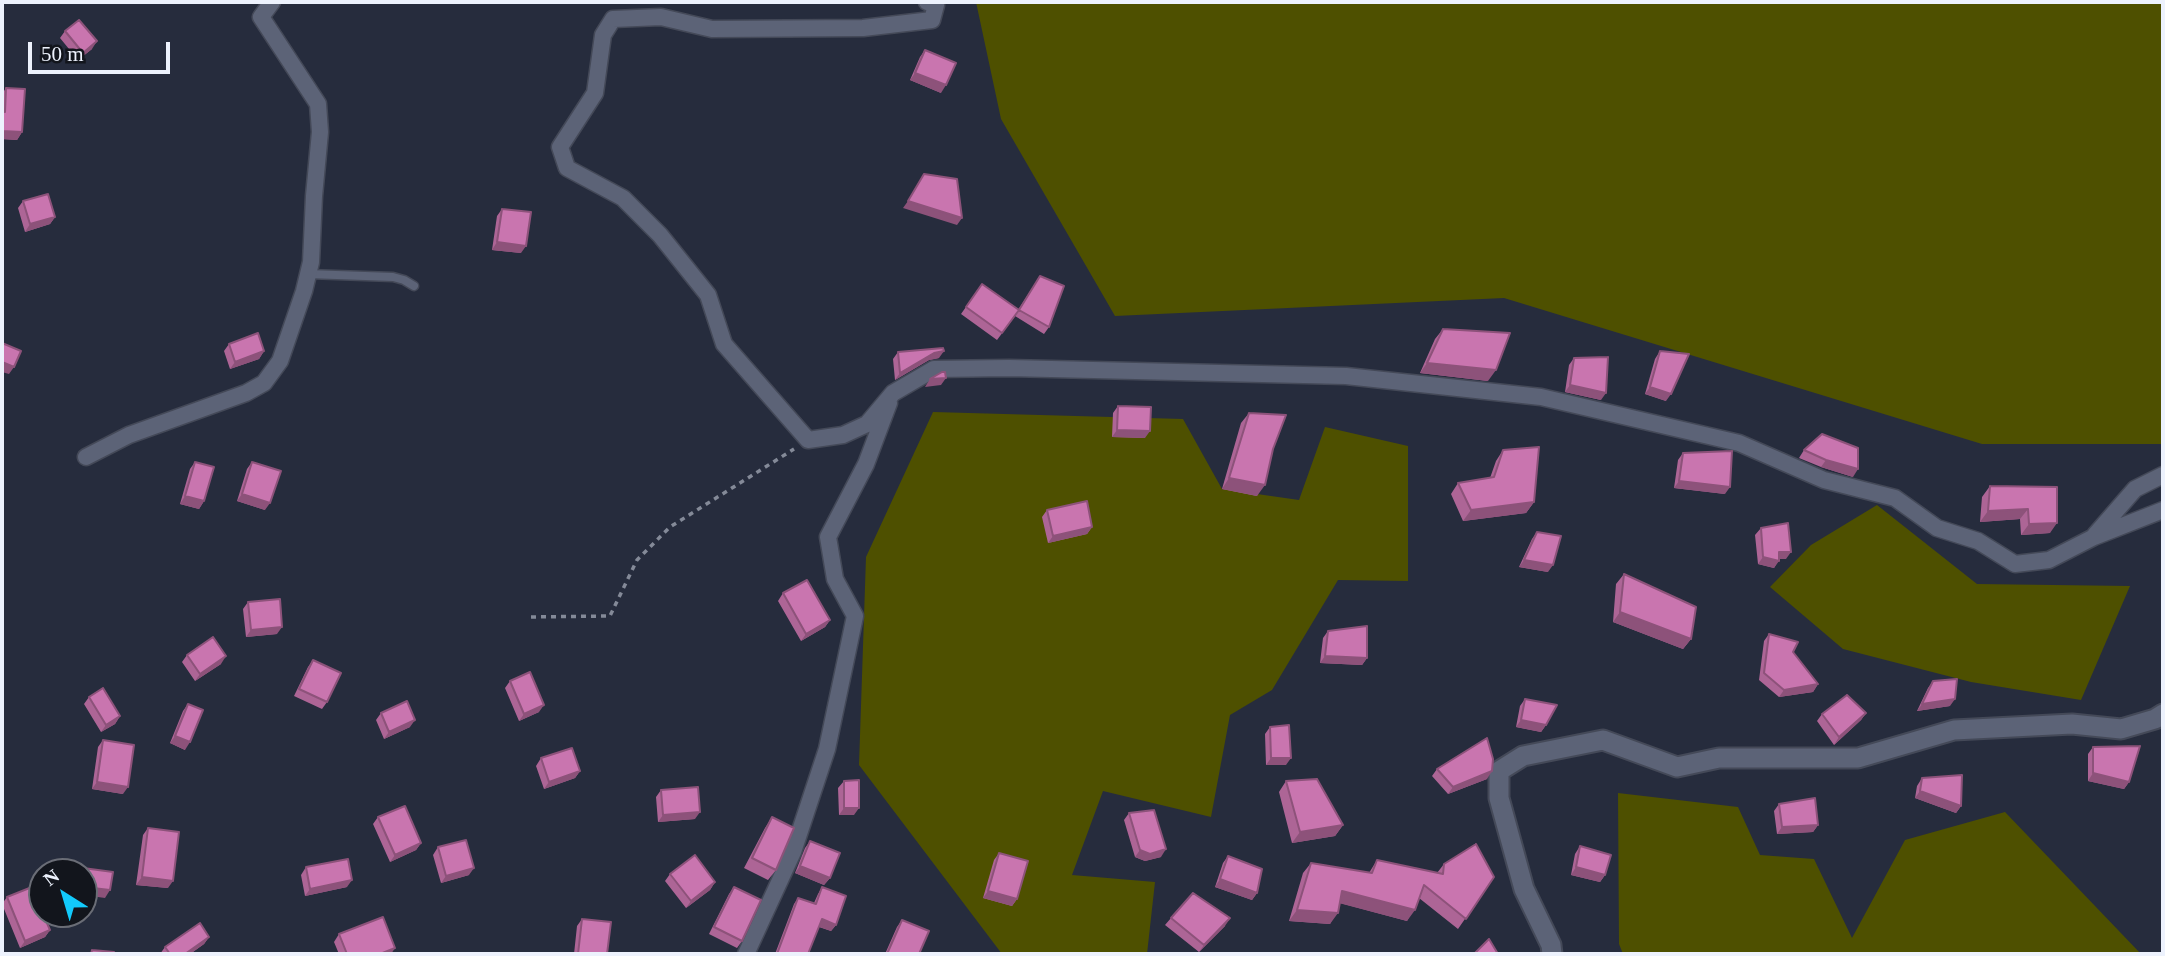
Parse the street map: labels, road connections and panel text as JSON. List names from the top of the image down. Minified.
{"scale_bar":"50 m","north":"top left"}
